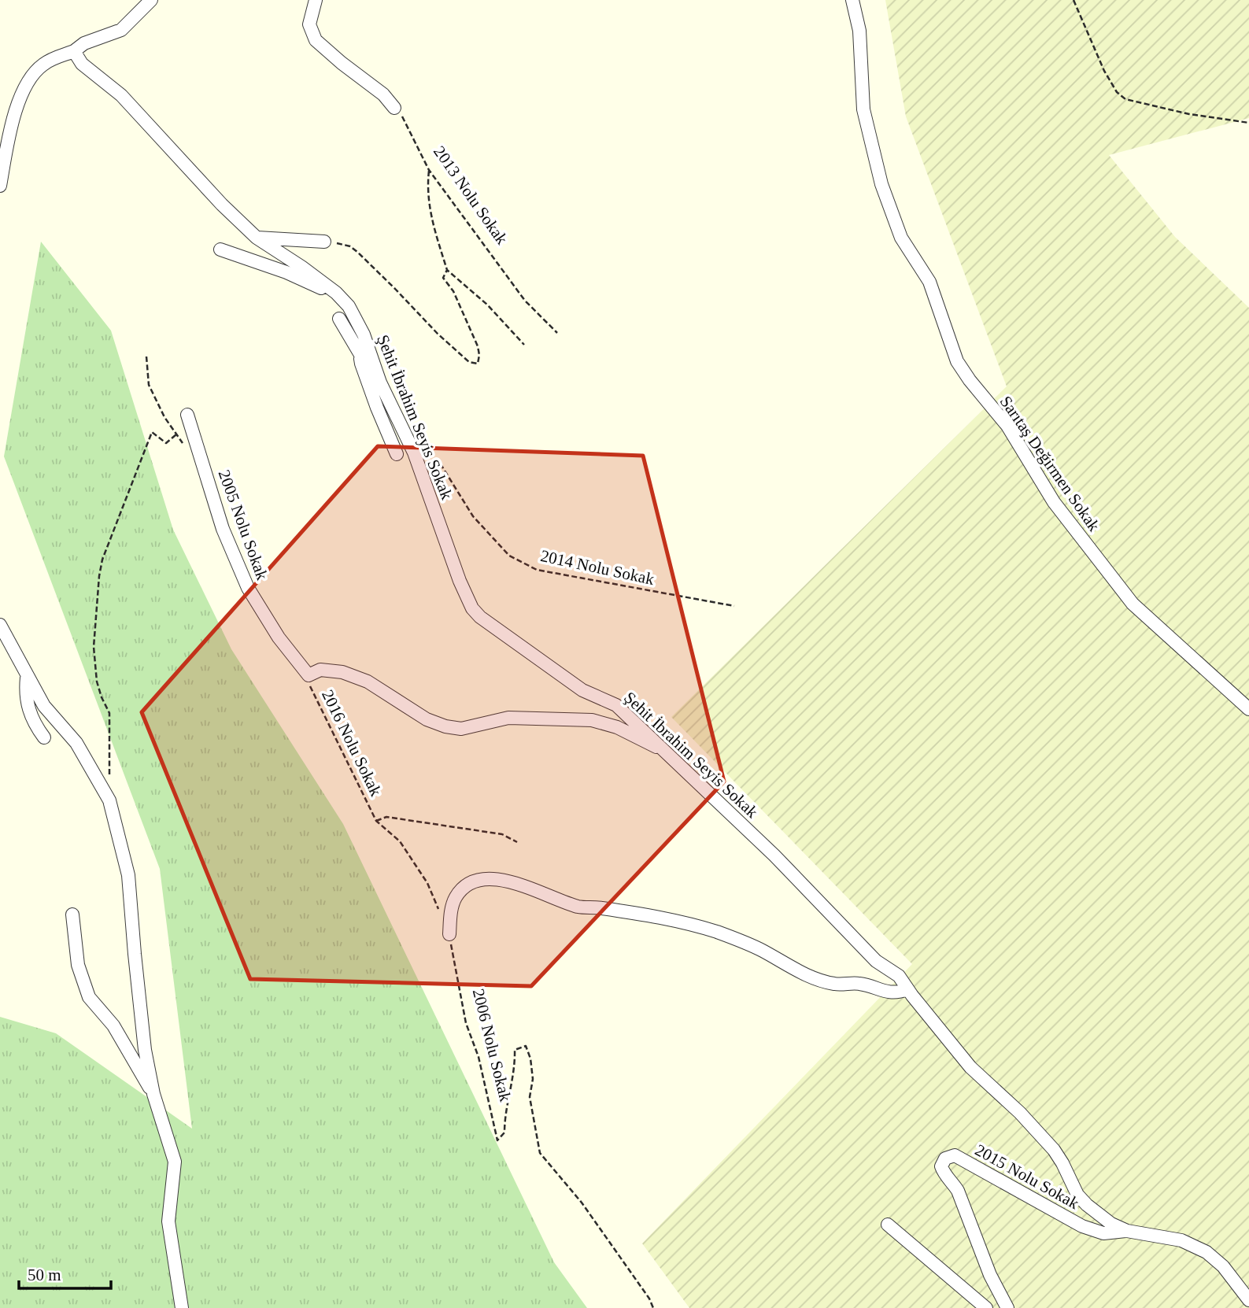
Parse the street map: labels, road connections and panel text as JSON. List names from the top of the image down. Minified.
{"streets":{"street":["Şehit İbrahim Seyis Sokak","Sarıtaş Değirmen Sokak","2005 Nolu Sokak","2015 Nolu Sokak"],"path":["2013 Nolu Sokak","2014 Nolu Sokak","2016 Nolu Sokak","2006 Nolu Sokak"]},"crossings":[["Şehit İbrahim Seyis Sokak","2014 Nolu Sokak"],["Şehit İbrahim Seyis Sokak","2015 Nolu Sokak"],["2005 Nolu Sokak","2016 Nolu Sokak"]],"scale_bar":"50 m"}
